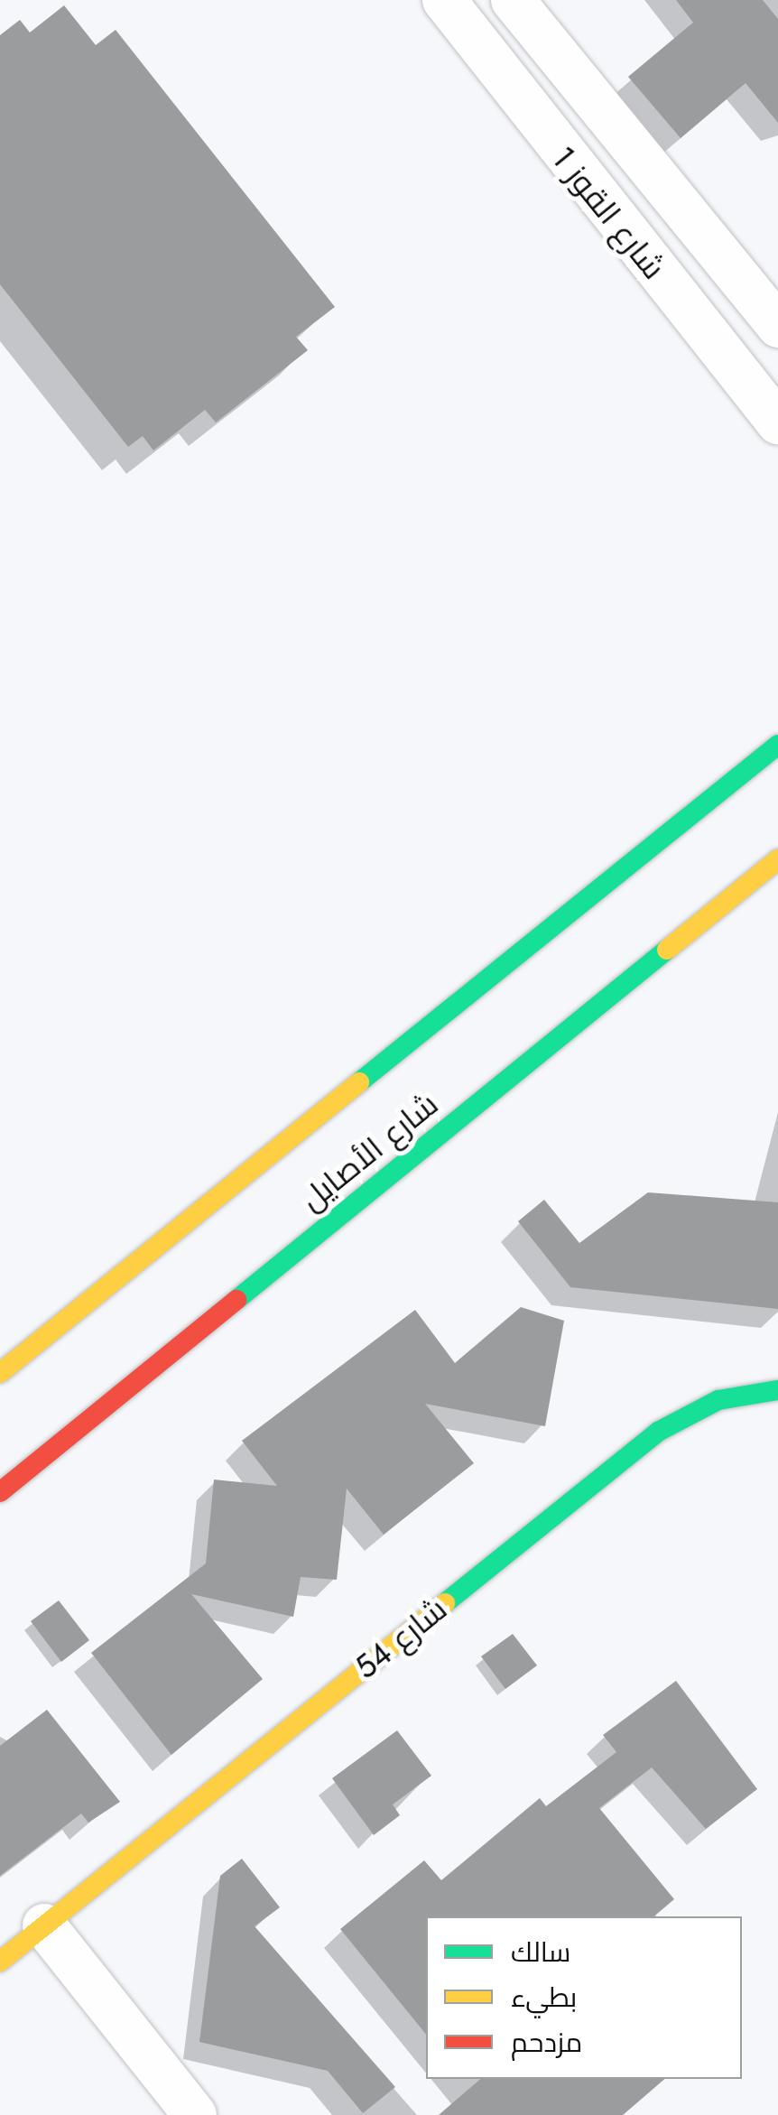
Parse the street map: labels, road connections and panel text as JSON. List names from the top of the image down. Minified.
{"streets":{"main road":["شارع الأصايل","شارع 54"],"street":["شارع القوز 1"]},"legend":["سالك","بطيء","مزدحم"]}
